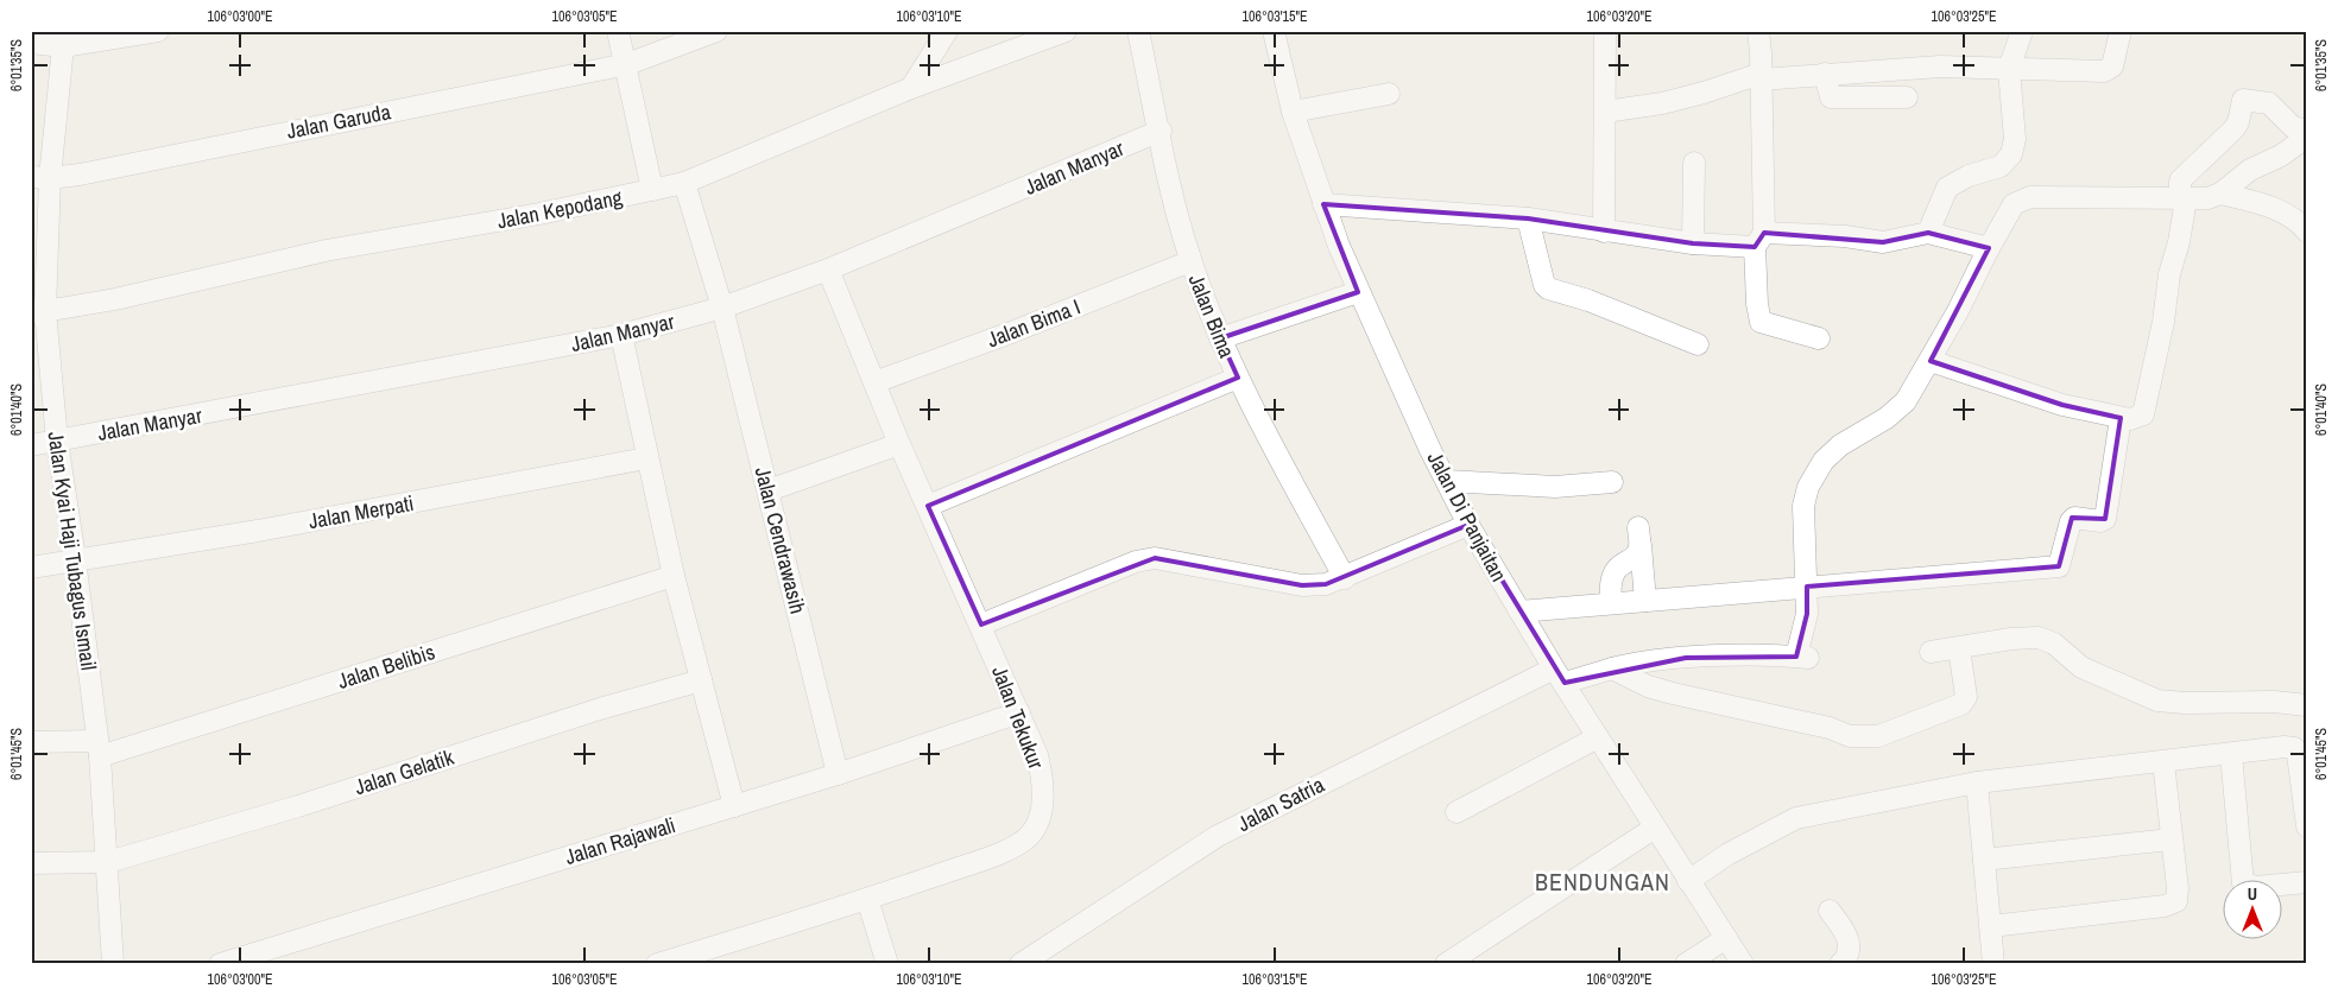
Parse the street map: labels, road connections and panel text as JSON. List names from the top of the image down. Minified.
{"streets":{"street":["Jalan Garuda","Jalan Manyar","Jalan Kepodang","Jalan Bima","Jalan Bima I","Jalan Merpati","Jalan Di Panjaitan","Jalan Cendrawasih","Jalan Kyai Haji Tubagus Ismail","Jalan Belibis","Jalan Tekukur","Jalan Gelatik","Jalan Satria","Jalan Rajawali"]},"crossings":[["Jalan Garuda","Jalan Kyai Haji Tubagus Ismail"],["Jalan Manyar","Jalan Bima"],["Jalan Manyar","Jalan Cendrawasih"],["Jalan Manyar","Jalan Kyai Haji Tubagus Ismail"],["Jalan Manyar","Jalan Tekukur"],["Jalan Kepodang","Jalan Cendrawasih"],["Jalan Kepodang","Jalan Kyai Haji Tubagus Ismail"],["Jalan Bima","Jalan Bima I"],["Jalan Bima I","Jalan Tekukur"],["Jalan Merpati","Jalan Kyai Haji Tubagus Ismail"],["Jalan Di Panjaitan","Jalan Satria"],["Jalan Cendrawasih","Jalan Rajawali"],["Jalan Kyai Haji Tubagus Ismail","Jalan Belibis"],["Jalan Kyai Haji Tubagus Ismail","Jalan Gelatik"],["Jalan Tekukur","Jalan Rajawali"]],"districts":["BENDUNGAN"],"north":"top","coordinates":["106°03'00\"E","106°03'05\"E","106°03'10\"E","106°03'15\"E","106°03'20\"E","106°03'25\"E","6°01'35\"S","6°01'40\"S","6°01'45\"S"]}
